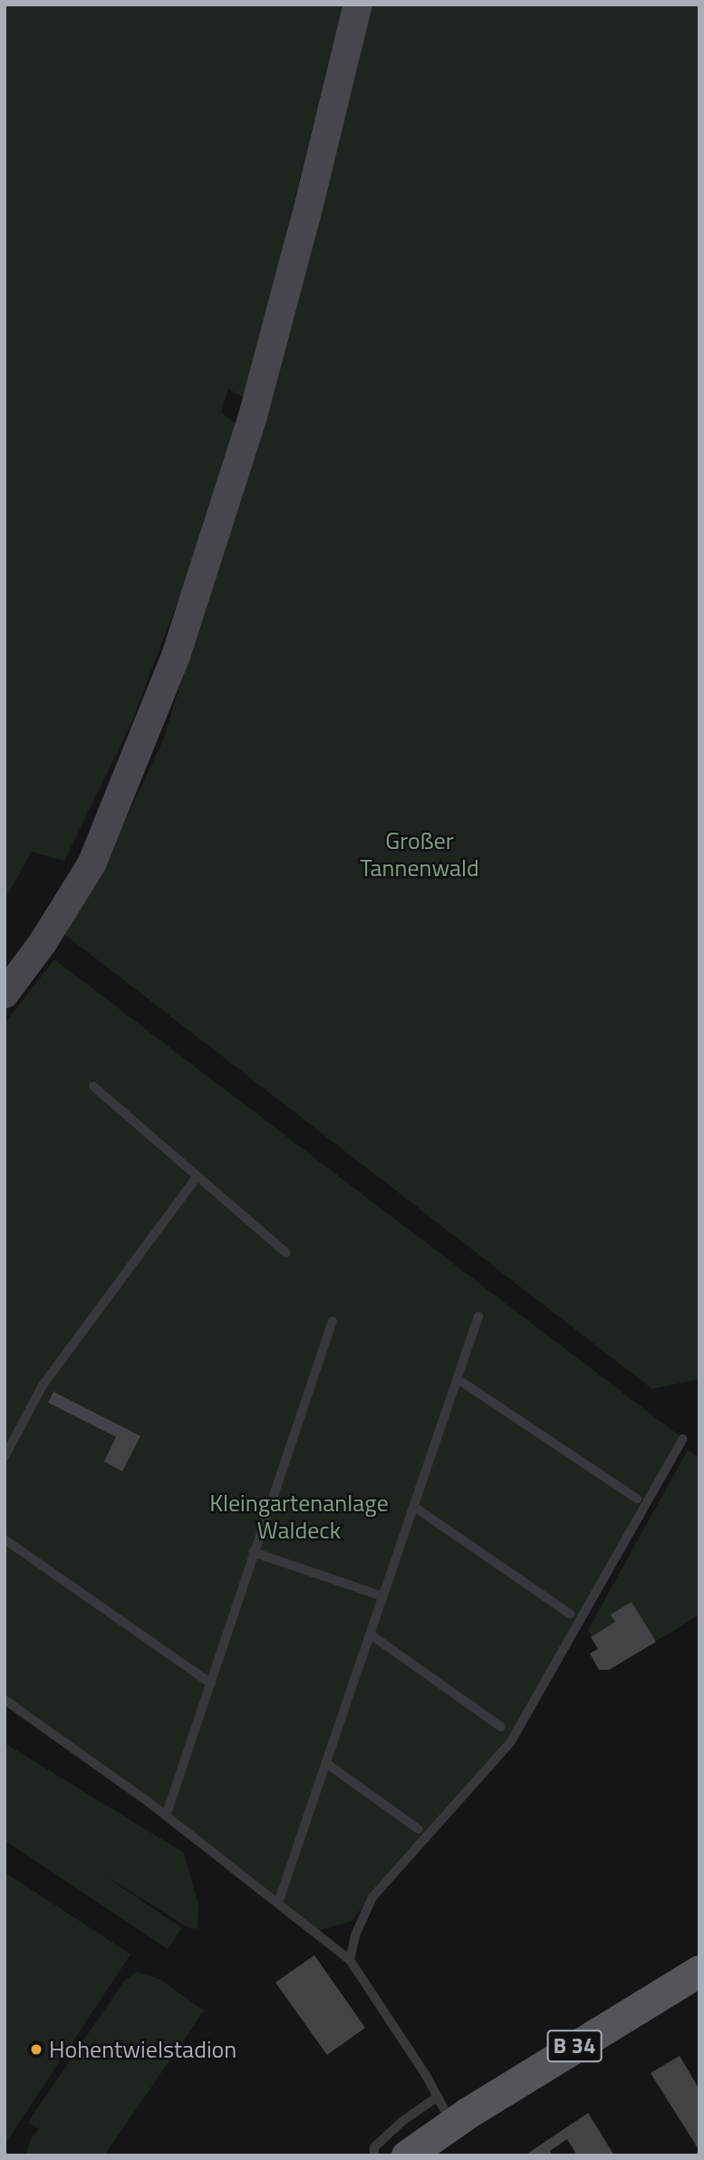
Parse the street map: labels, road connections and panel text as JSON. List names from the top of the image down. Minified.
{"streets":{"main road":["B 34"]},"parks":["Großer Tannenwald","Kleingartenanlage Waldeck"],"places":["Hohentwielstadion"]}
